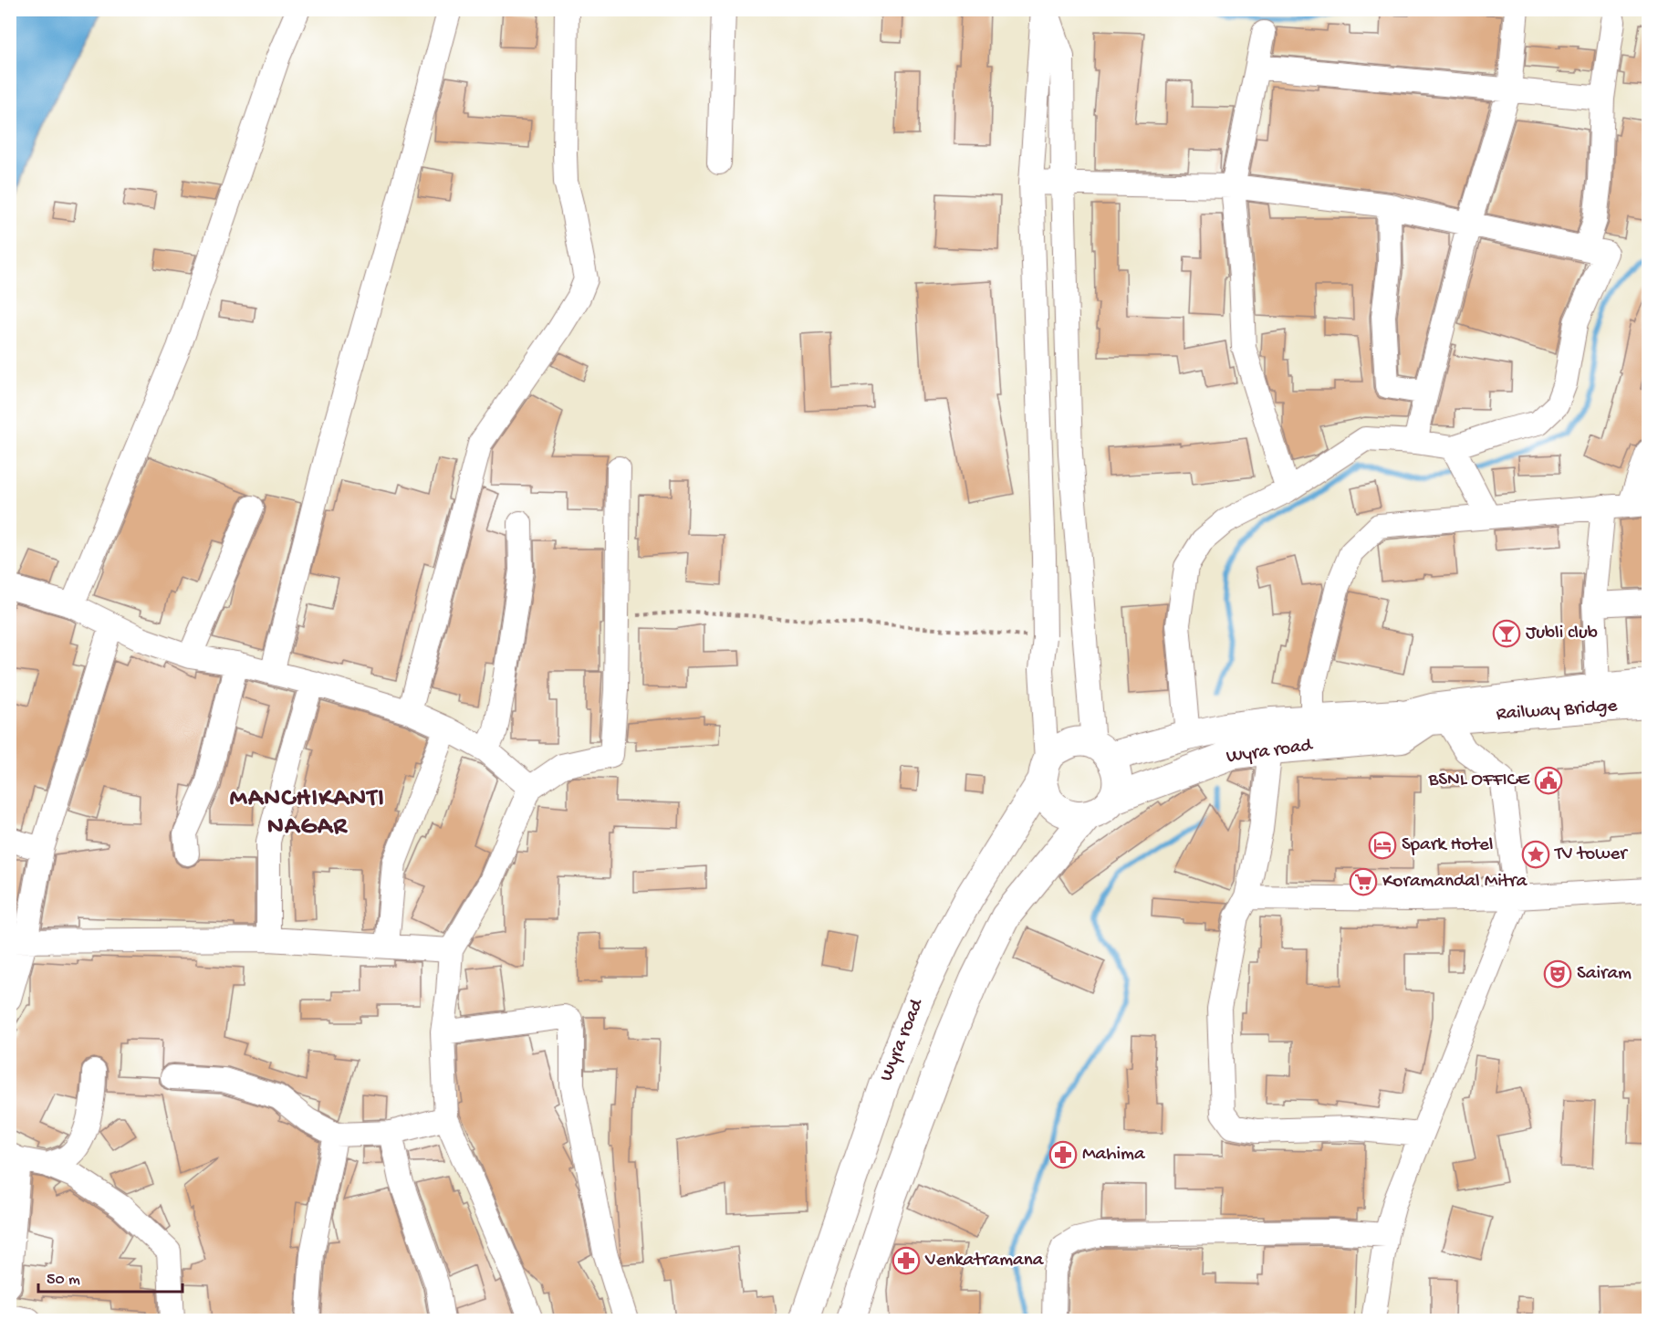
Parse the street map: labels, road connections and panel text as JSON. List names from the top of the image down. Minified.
{"streets":{"main road":["Railway Bridge","Wyra road"]},"crossings":[["Railway Bridge","Wyra road"]],"districts":["MANCHIKANTI NAGAR"],"places":{"bar":["Jubli club"],"public building":["BSNL OFFICE"],"hotel":["Spark Hotel"],"place":["TV tower"],"supermarket":["Koramandal Mitra"],"theatre":["Sairam"],"pharmacy":["Mahima","Venkatramana"]},"scale_bar":"50 m"}
